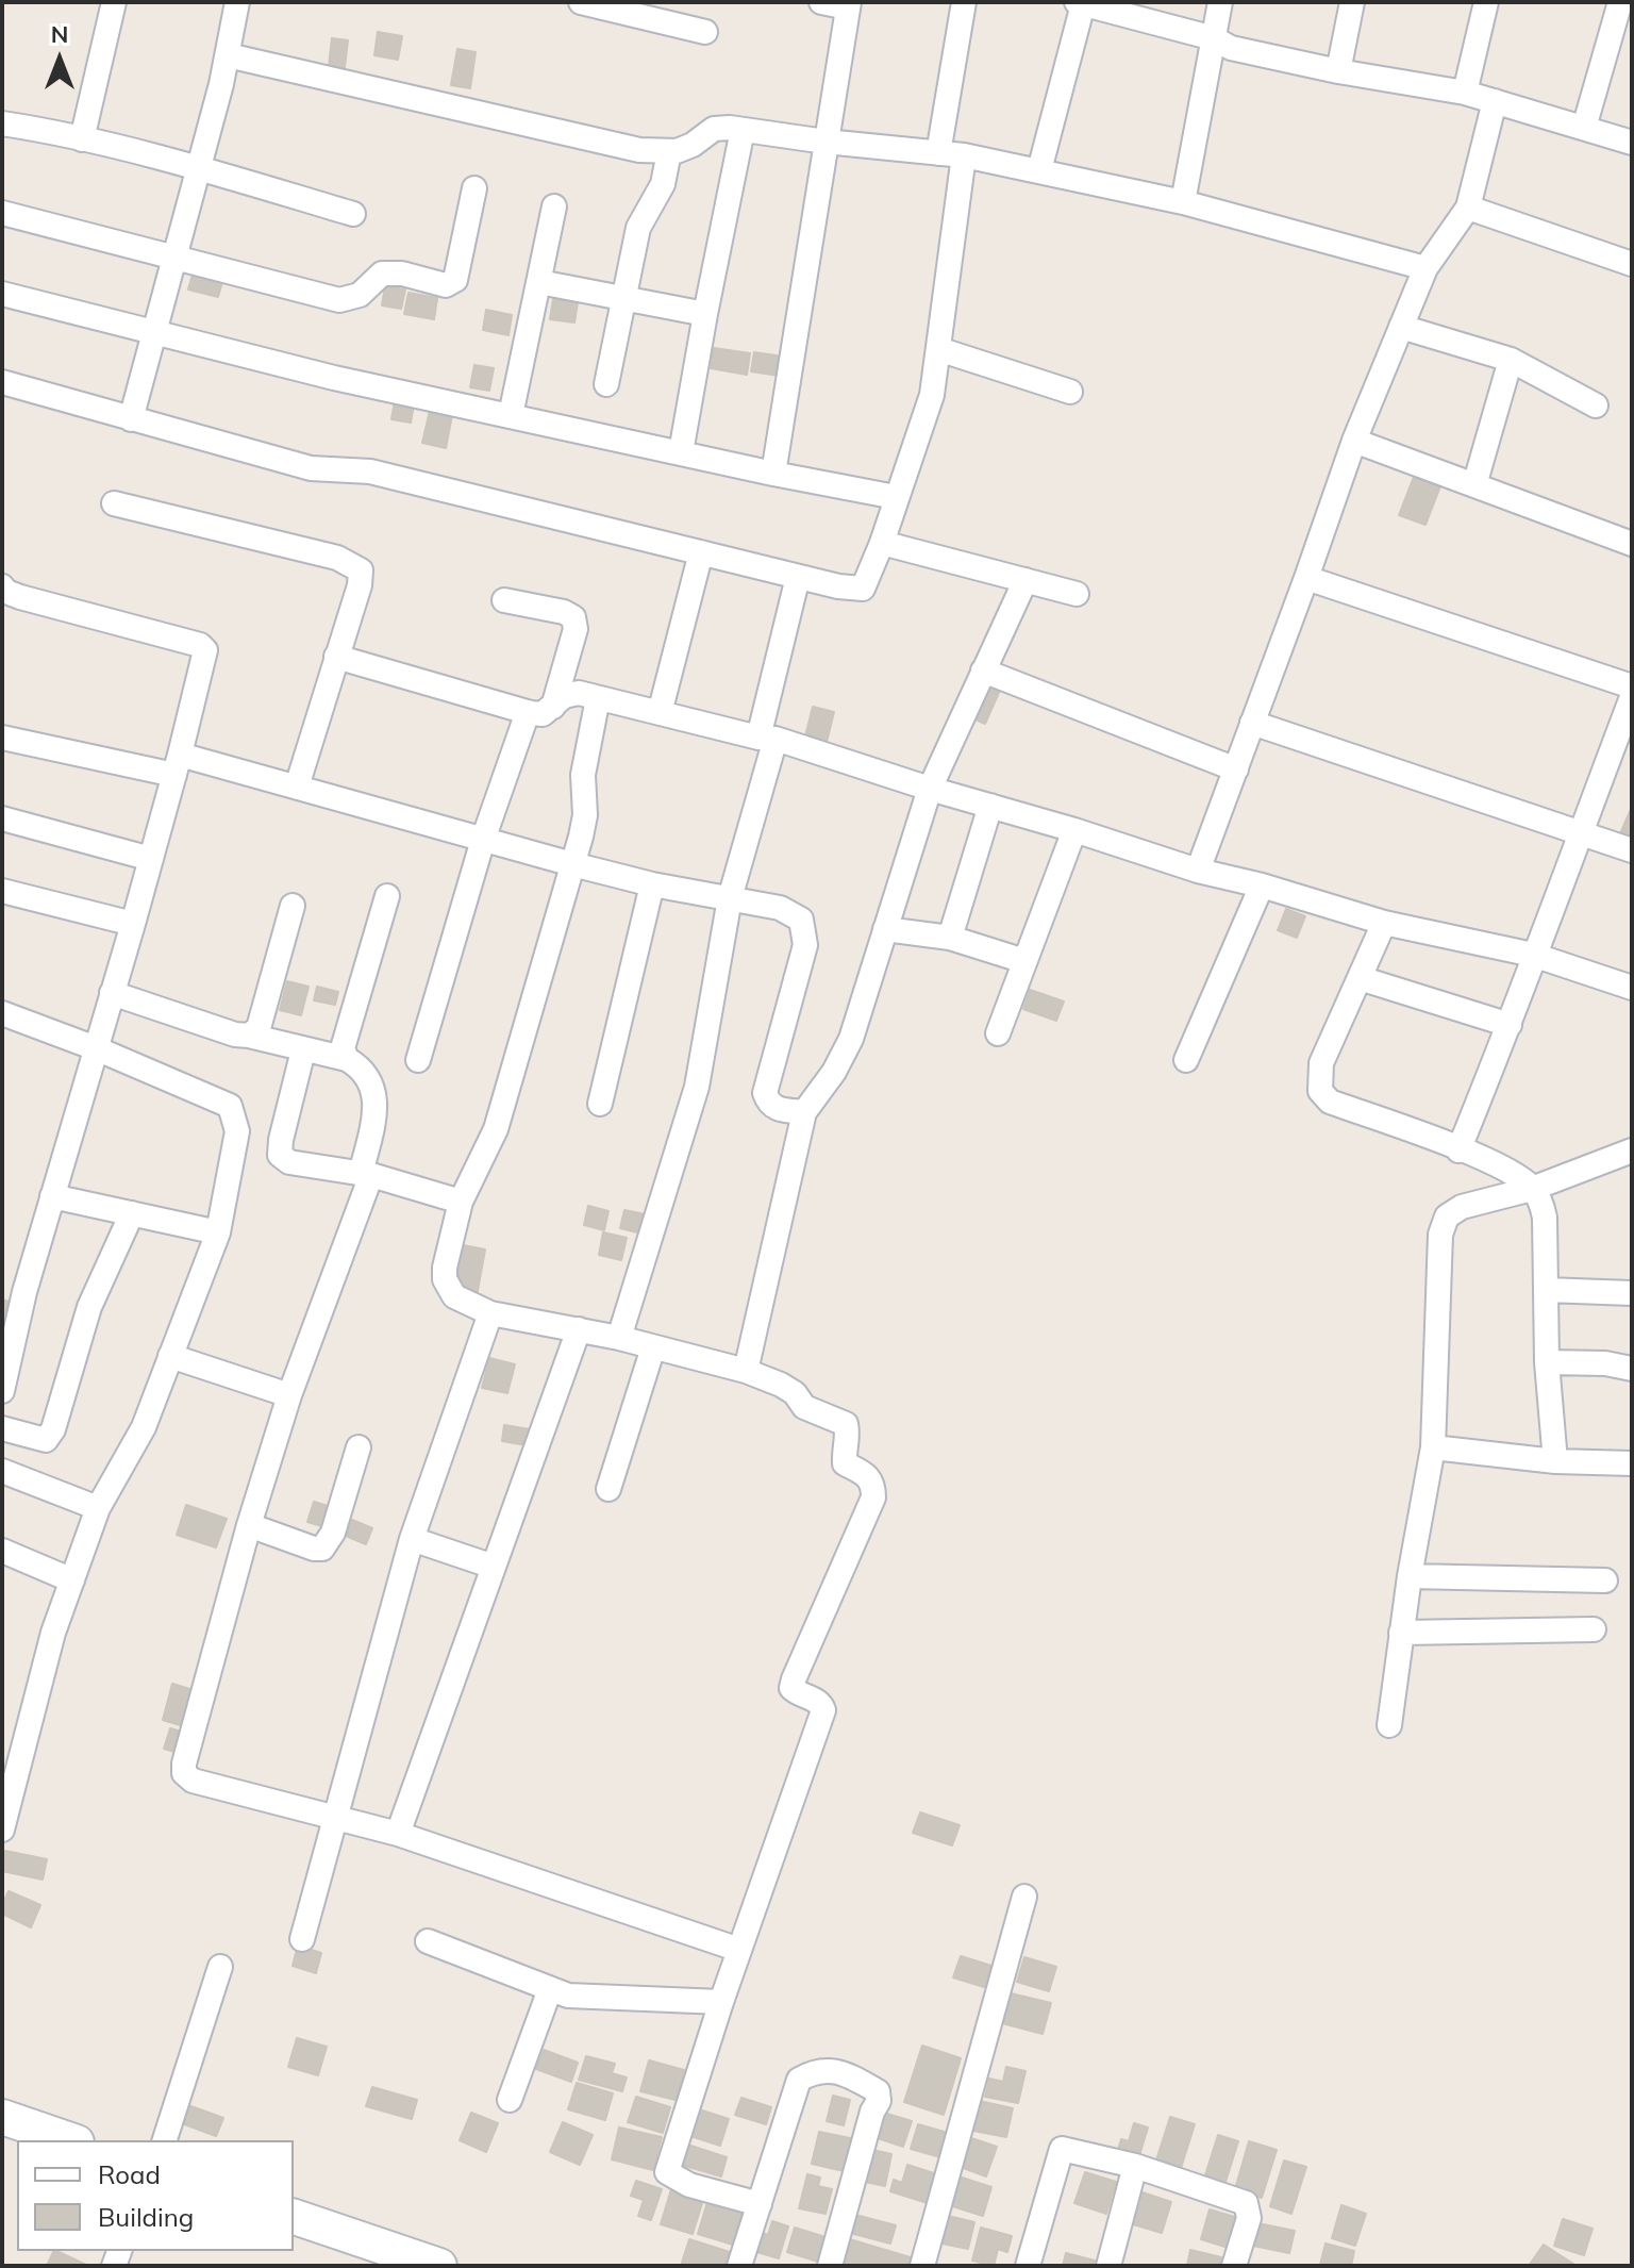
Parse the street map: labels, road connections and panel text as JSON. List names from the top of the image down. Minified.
{"legend":["Road","Building"],"north":"top"}
